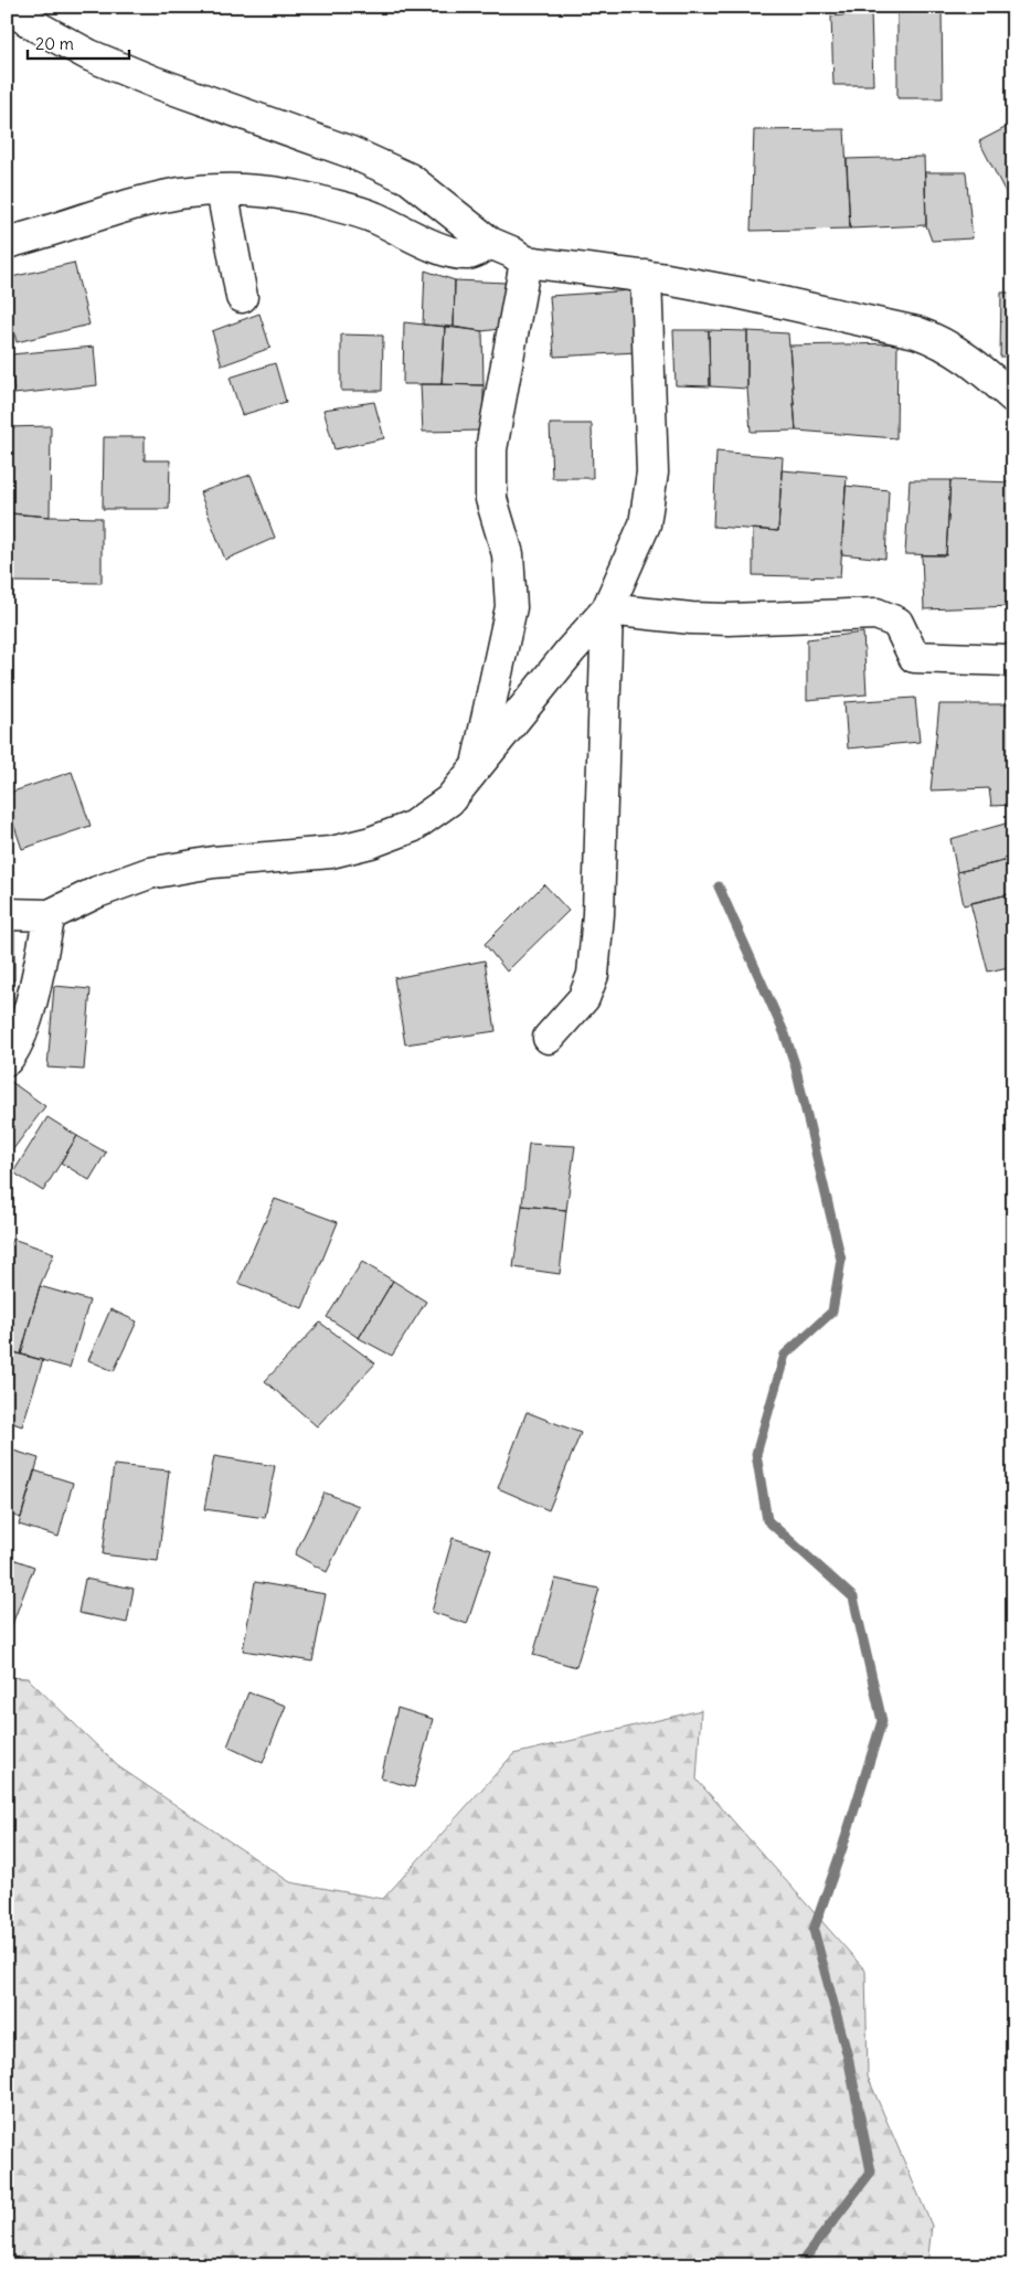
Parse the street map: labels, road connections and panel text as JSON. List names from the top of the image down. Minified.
{"scale_bar":"20 m"}
